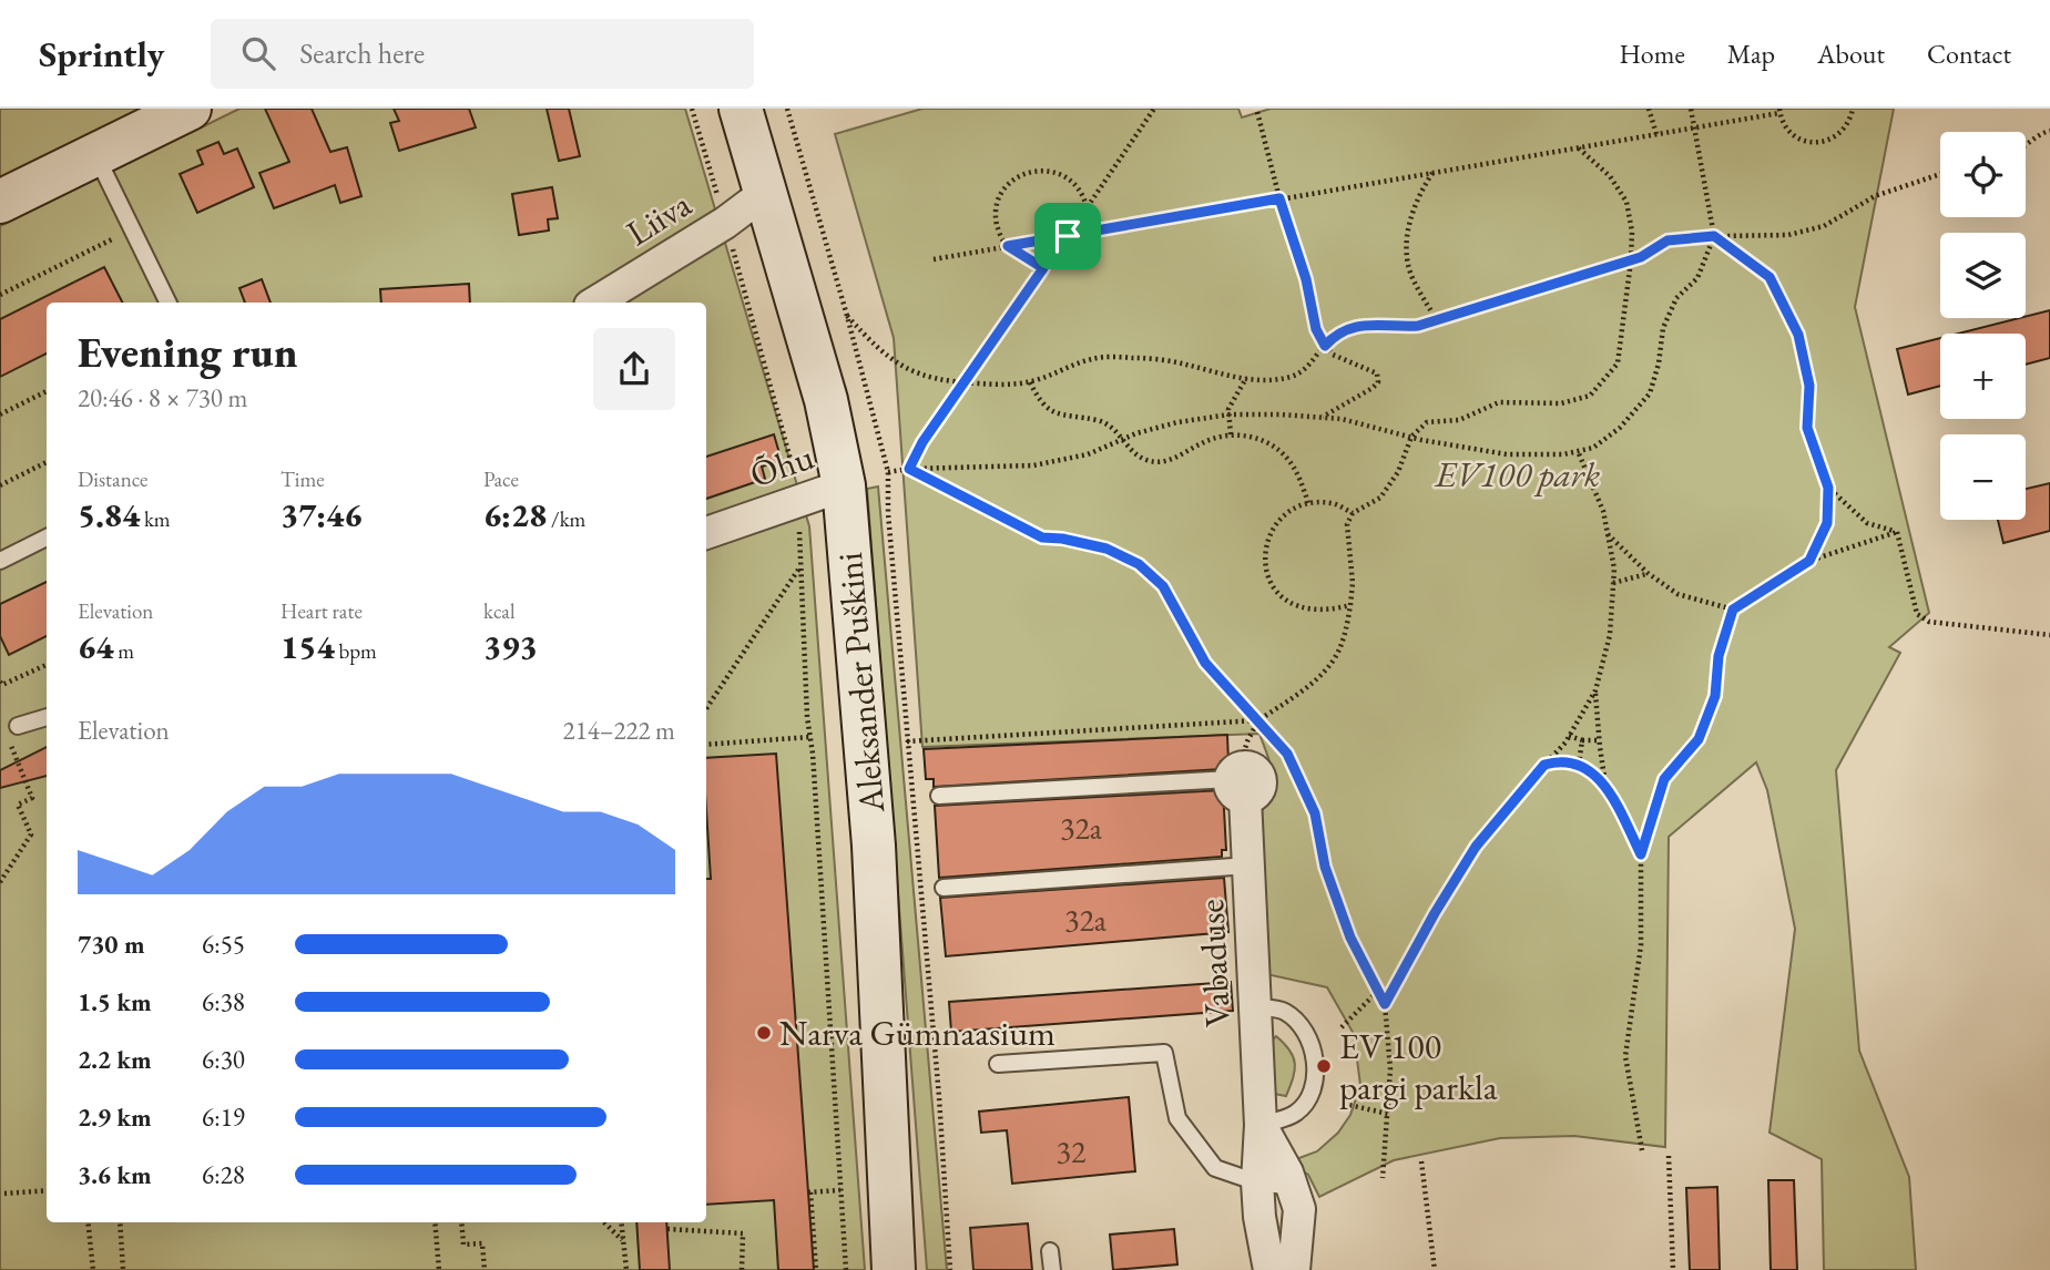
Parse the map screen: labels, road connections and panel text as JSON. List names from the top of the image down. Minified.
{"streets":{"main road":["Aleksander Puškini"],"street":["Liiva","Õhu","Vabaduse"]},"crossings":[["Liiva","Aleksander Puškini"],["Õhu","Aleksander Puškini"]],"parks":["EV100 park"],"places":["Narva Gümnaasium","EV 100 pargi parkla"],"house_numbers":["32a","32a","32"],"page":{"header":"Sprintly","search":"Search here","nav":["Home","Map","About","Contact"],"map_buttons":["+","−"],"heading":["Evening run","20:46 · 8 × 730 m"],"stats":[["Distance","5.84 km"],["Time","37:46"],["Pace","6:28 /km"],["Elevation","64 m"],["Heart rate","154 bpm"],["kcal","393"]],"chart":["Elevation","214–222 m"],"list":[{"name":"730 m","note":"6:55"},{"name":"1.5 km","note":"6:38"},{"name":"2.2 km","note":"6:30"},{"name":"2.9 km","note":"6:19"},{"name":"3.6 km","note":"6:28"}]}}
